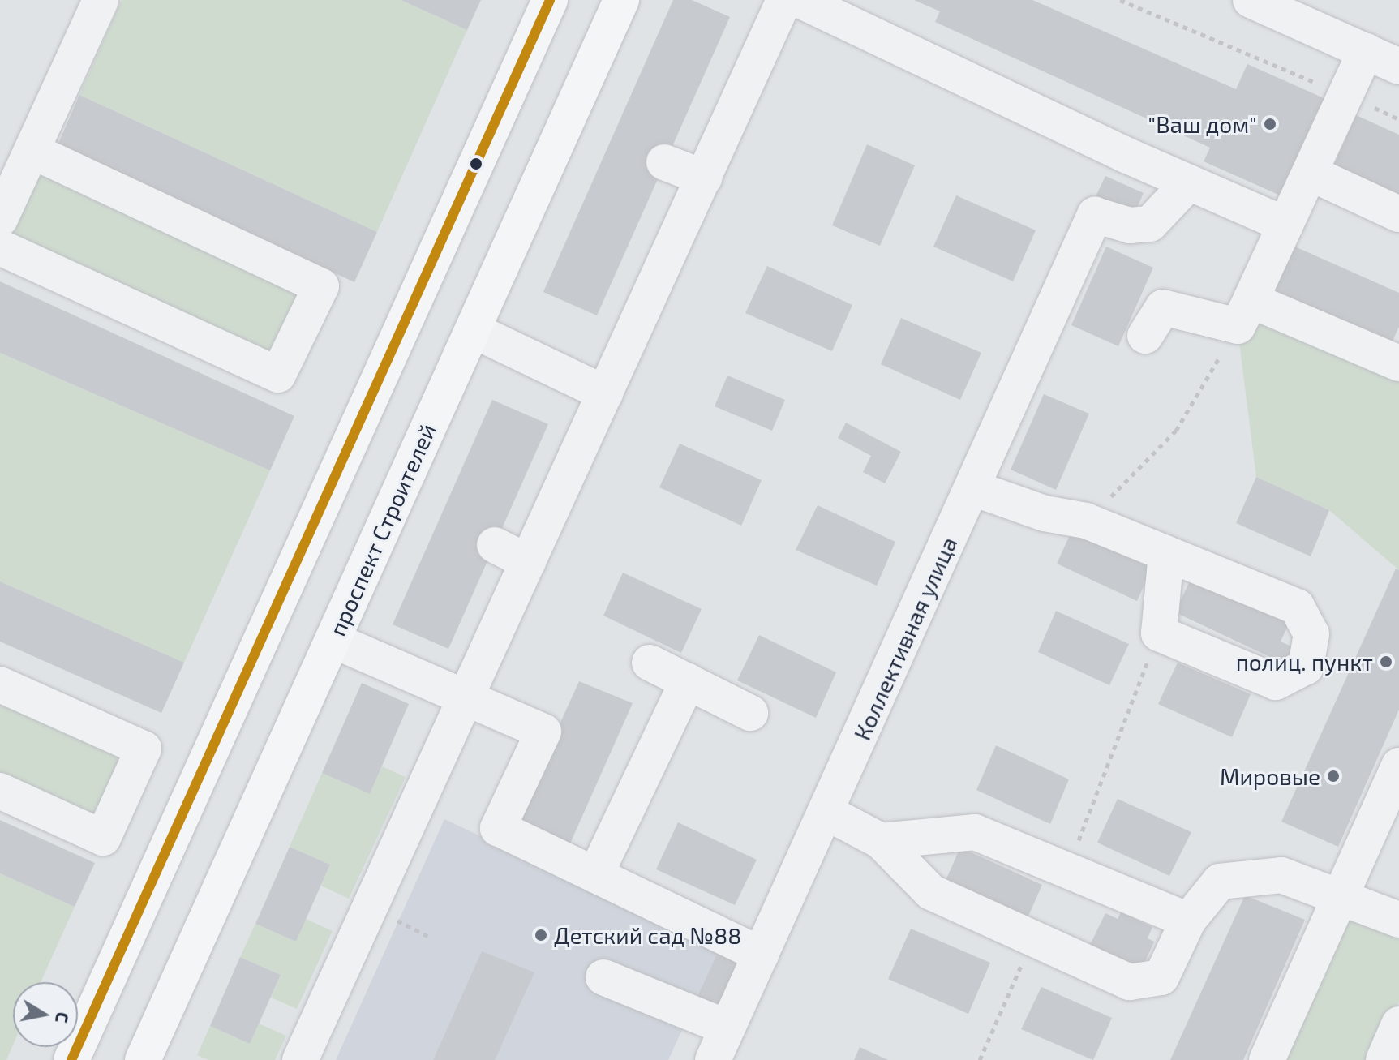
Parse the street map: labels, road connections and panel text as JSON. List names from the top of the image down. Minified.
{"streets":{"main road":["проспект Строителей"],"street":["Коллективная улица"]},"places":["\"Ваш дом\"","полиц. пункт","Мировые","Детский сад №88"],"north":"right"}
